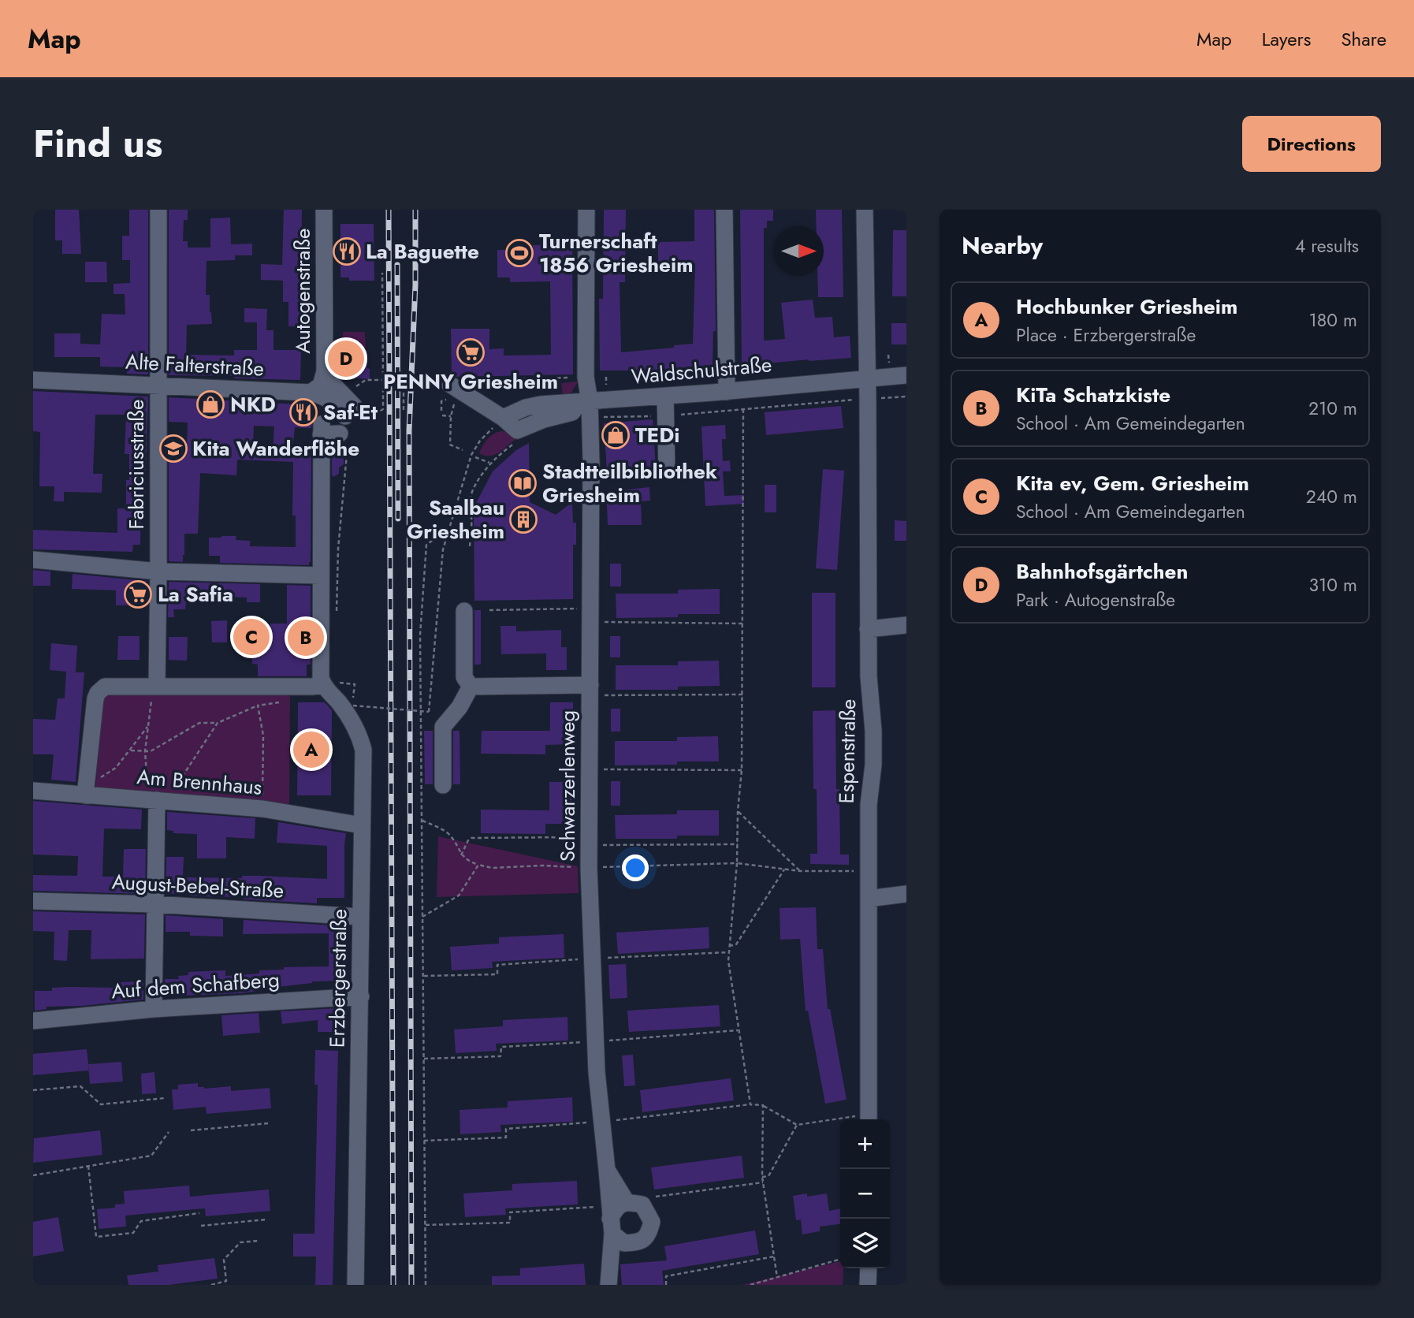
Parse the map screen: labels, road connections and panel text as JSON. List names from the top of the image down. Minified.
{"streets":{"street":["Autogenstraße","Alte Falterstraße","Waldschulstraße","Fabriciusstraße","Espenstraße","Am Brennhaus","Schwarzerlenweg","August-Bebel-Straße","Erzbergerstraße","Auf dem Schafberg"]},"crossings":[["Autogenstraße","Alte Falterstraße"],["Alte Falterstraße","Fabriciusstraße"],["Waldschulstraße","Espenstraße"],["Waldschulstraße","Schwarzerlenweg"],["Am Brennhaus","Erzbergerstraße"],["August-Bebel-Straße","Erzbergerstraße"],["Erzbergerstraße","Auf dem Schafberg"]],"places":{"restaurant":["La Baguette","Saf-Et"],"sports":["Turnerschaft 1856 Griesheim"],"supermarket":["PENNY Griesheim","La Safia"],"shop":["NKD","TEDi"],"school or university":["Kita Wanderflöhe"],"library":["Stadtteilbibliothek Griesheim"],"building":["Saalbau Griesheim"]},"north":"right","page":{"header":"Map","nav":["Map","Layers","Share"],"title":"Find us","buttons":"Directions","heading":["Nearby","4 results"],"list":[{"mark":"A","name":"Hochbunker Griesheim","note":"Place · Erzbergerstraße","value":"180 m"},{"mark":"B","name":"KiTa Schatzkiste","note":"School · Am Gemeindegarten","value":"210 m"},{"mark":"C","name":"Kita ev, Gem. Griesheim","note":"School · Am Gemeindegarten","value":"240 m"},{"mark":"D","name":"Bahnhofsgärtchen","note":"Park · Autogenstraße","value":"310 m"}],"pins":["D","C","B","A"],"map_buttons":["+","−"]}}
